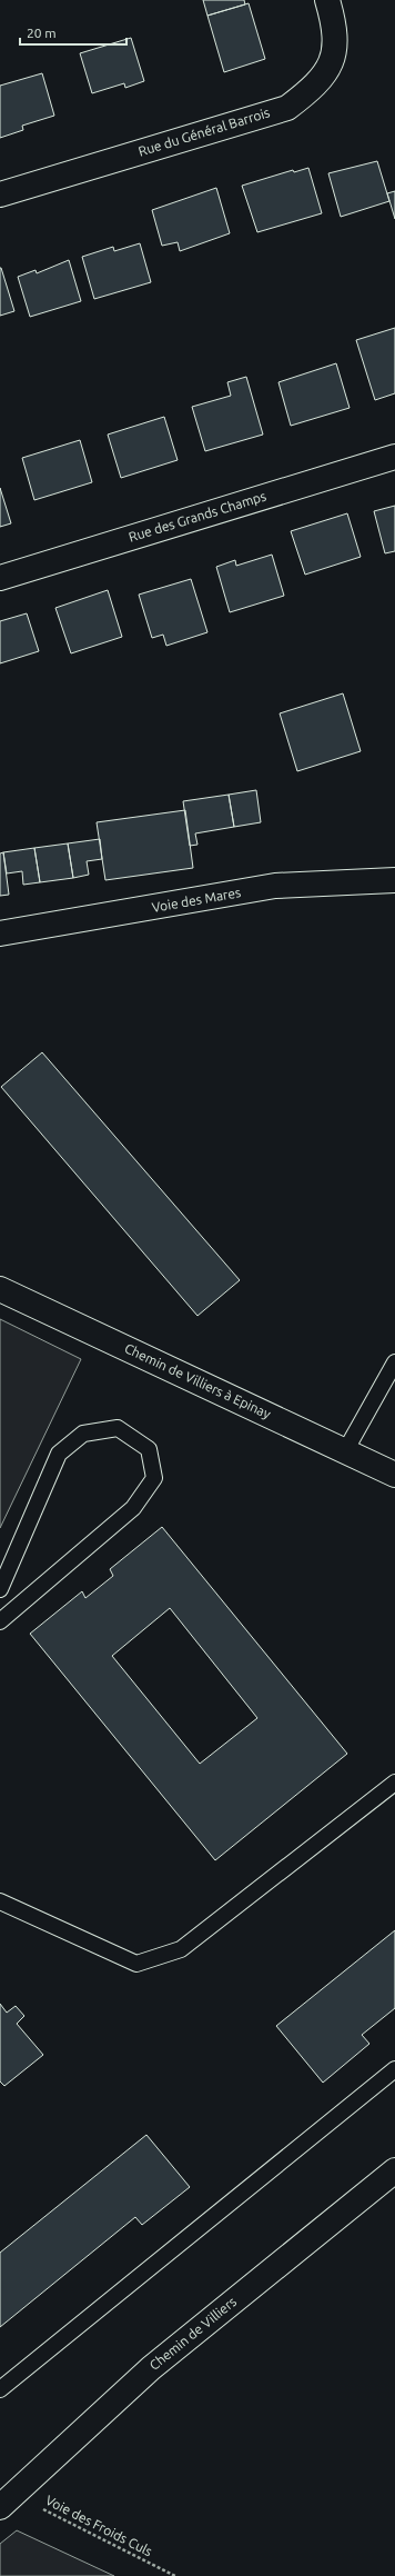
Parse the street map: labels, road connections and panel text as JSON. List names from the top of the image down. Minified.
{"streets":{"street":["Rue du Général Barrois","Rue des Grands Champs","Voie des Mares","Chemin de Villiers à Epinay","Chemin de Villiers"],"path":["Voie des Froids Culs"]},"crossings":[["Chemin de Villiers","Voie des Froids Culs"]],"scale_bar":"20 m"}
